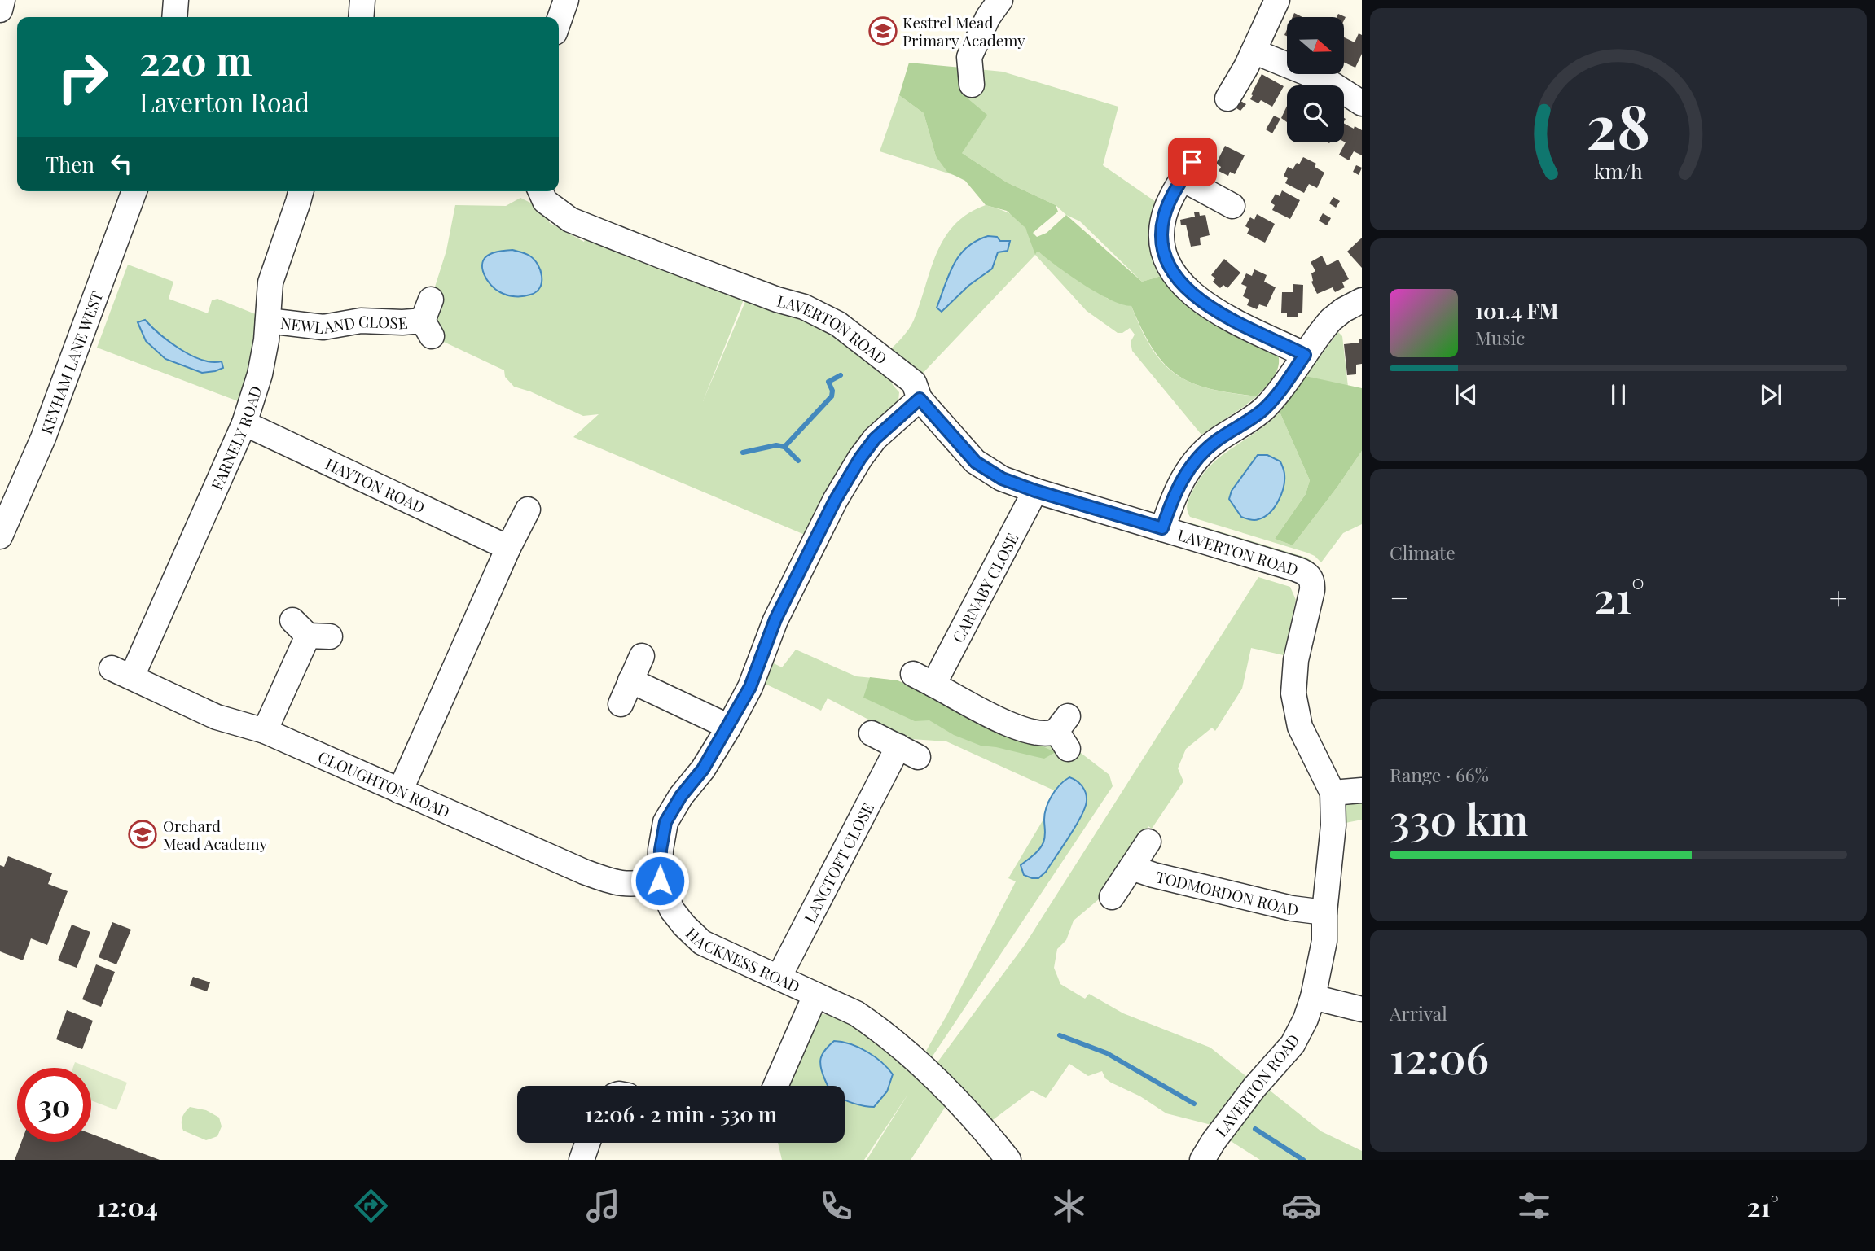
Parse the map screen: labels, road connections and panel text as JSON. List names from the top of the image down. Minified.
{"streets":{"street":["NEWLAND CLOSE","LAVERTON ROAD","KEYHAM LANE WEST","FARNELY ROAD","HAYTON ROAD","CARNABY CLOSE","CLOUGHTON ROAD","LANGTOFT CLOSE","TODMORDON ROAD","HACKNESS ROAD"]},"crossings":[["NEWLAND CLOSE","FARNELY ROAD"],["LAVERTON ROAD","CARNABY CLOSE"],["LAVERTON ROAD","TODMORDON ROAD"],["LAVERTON ROAD","HACKNESS ROAD"],["FARNELY ROAD","HAYTON ROAD"],["FARNELY ROAD","CLOUGHTON ROAD"],["CLOUGHTON ROAD","HACKNESS ROAD"],["LANGTOFT CLOSE","HACKNESS ROAD"]],"places":{"school or university":["Kestrel Mead Primary Academy","Orchard Mead Academy"]},"north":"right","page":{"turn":["220 m","Laverton Road"],"then":"Then","song":["101.4 FM","Music"],"tile":["Climate",["Range · 66%","330 km"],["Arrival","12:06"]],"heat":["−","21°","+"],"limit":"30","trip":"12:06 · 2 min · 530 m","tabs":["12:04","21°"],"gauge":["28","km/h"]}}
